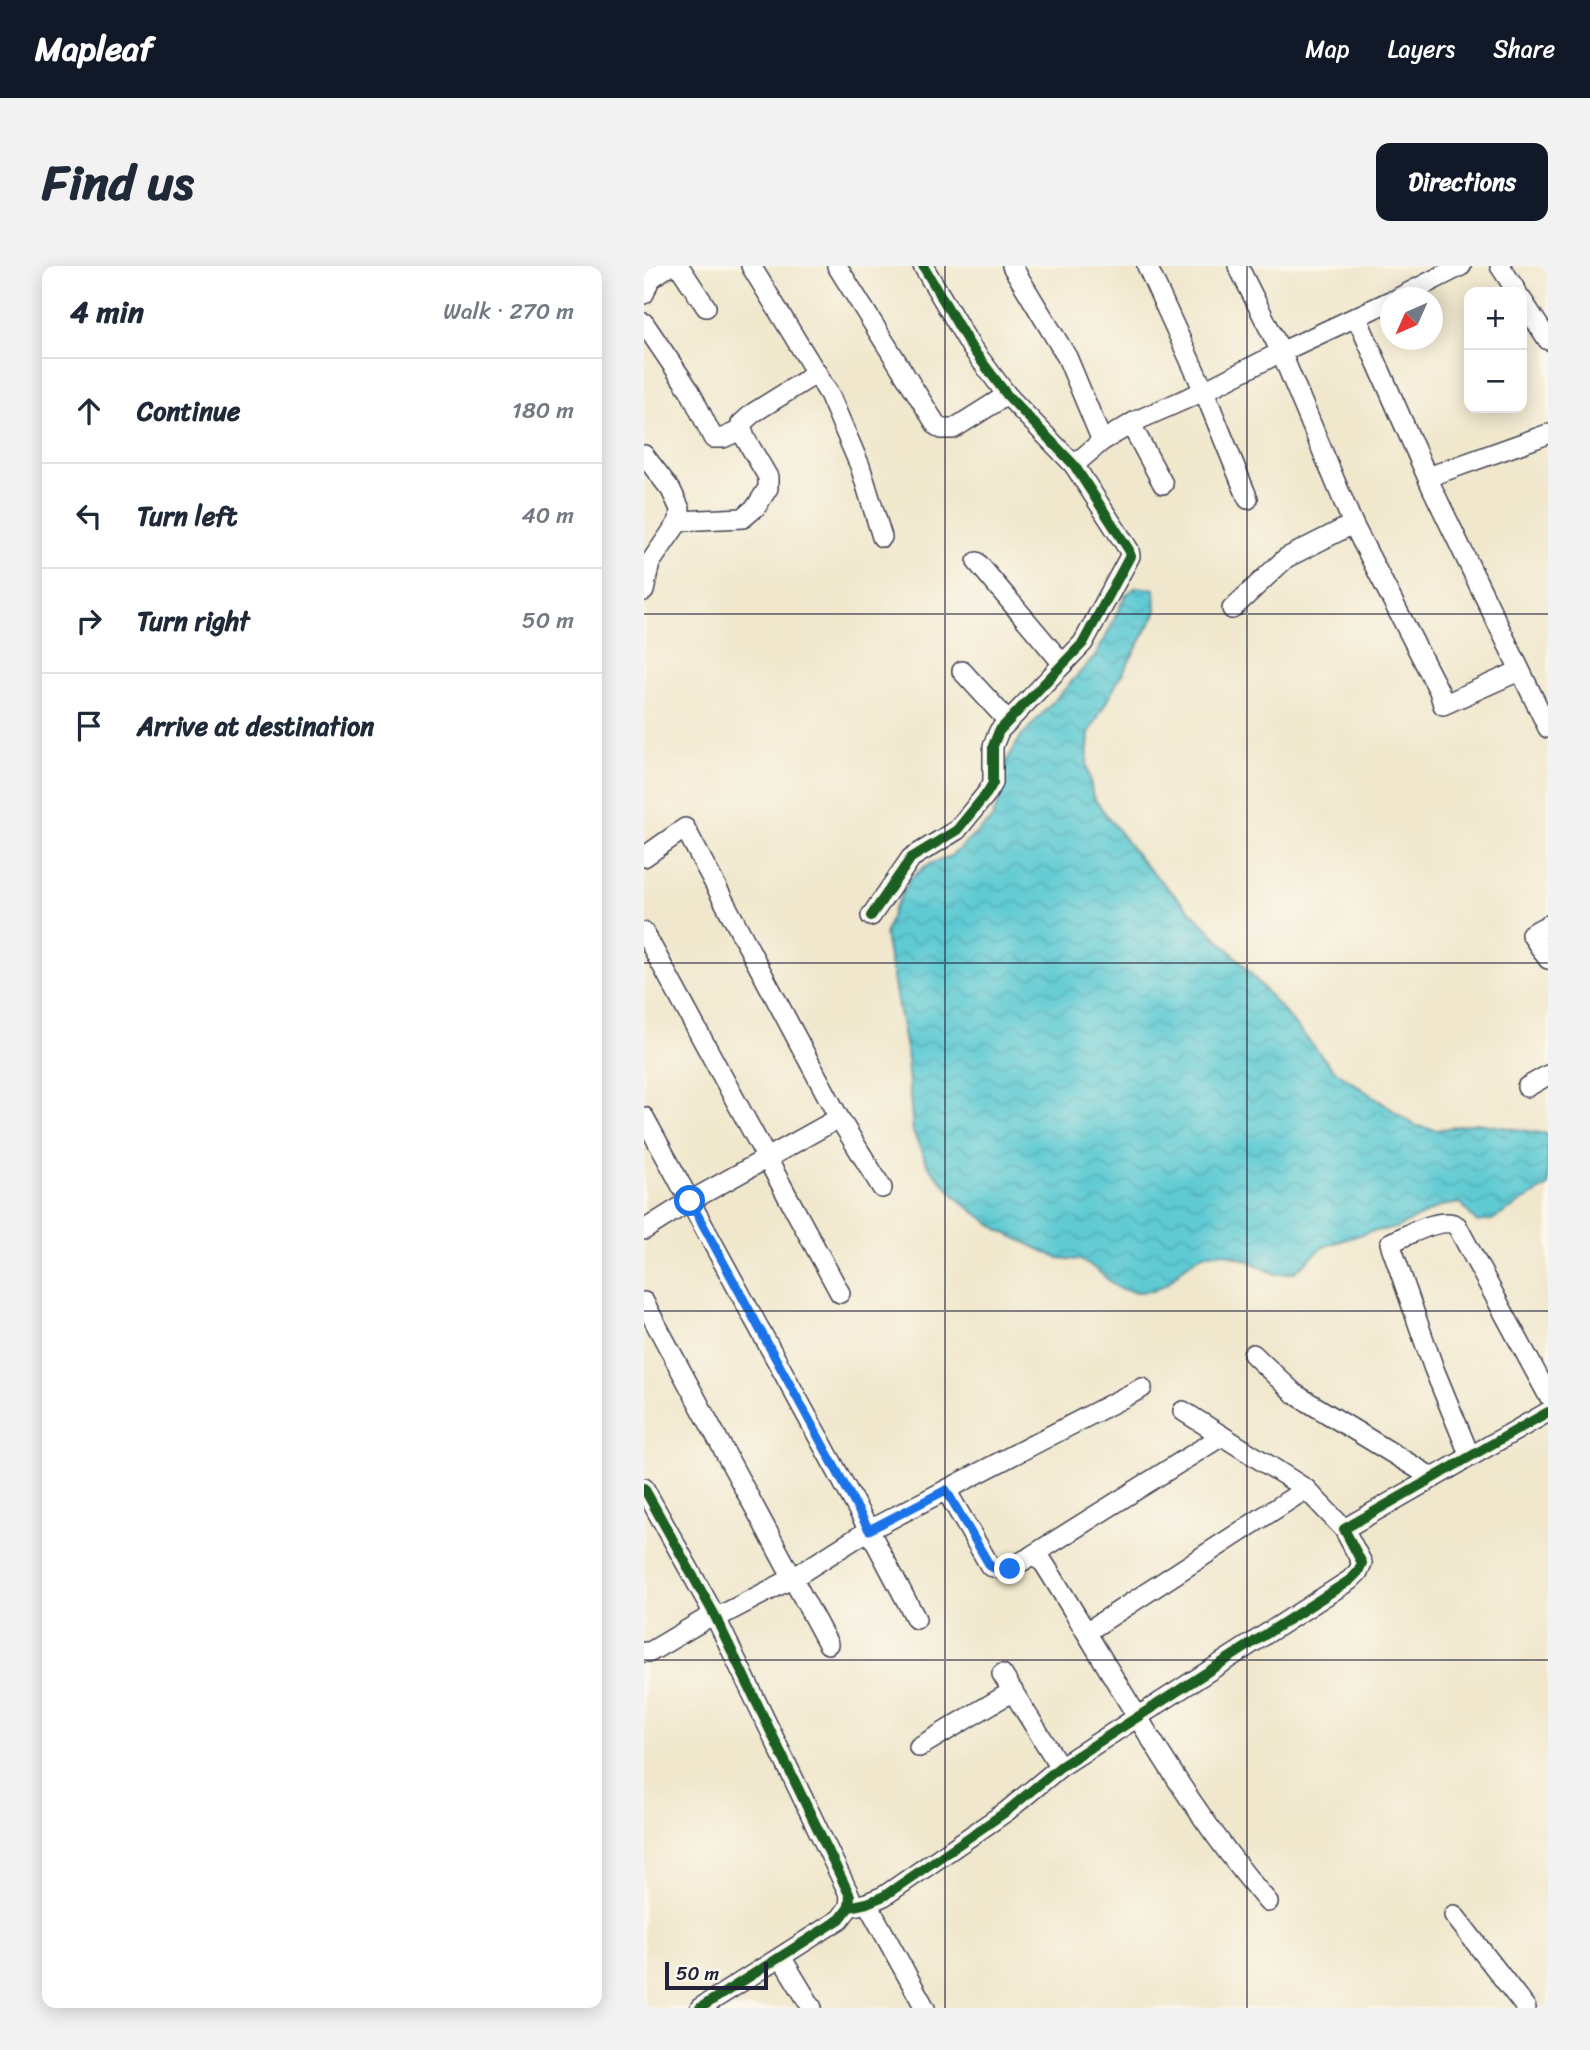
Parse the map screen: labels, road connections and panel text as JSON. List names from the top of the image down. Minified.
{"scale_bar":"50 m","north":"bottom left","page":{"header":"Mapleaf","nav":["Map","Layers","Share"],"title":"Find us","buttons":"Directions","heading":["4 min","Walk · 270 m"],"map_buttons":["+","−"],"list":[["Continue","180 m"],["Turn left","40 m"],["Turn right","50 m"],"Arrive at destination"],"scale":"50 m"}}
